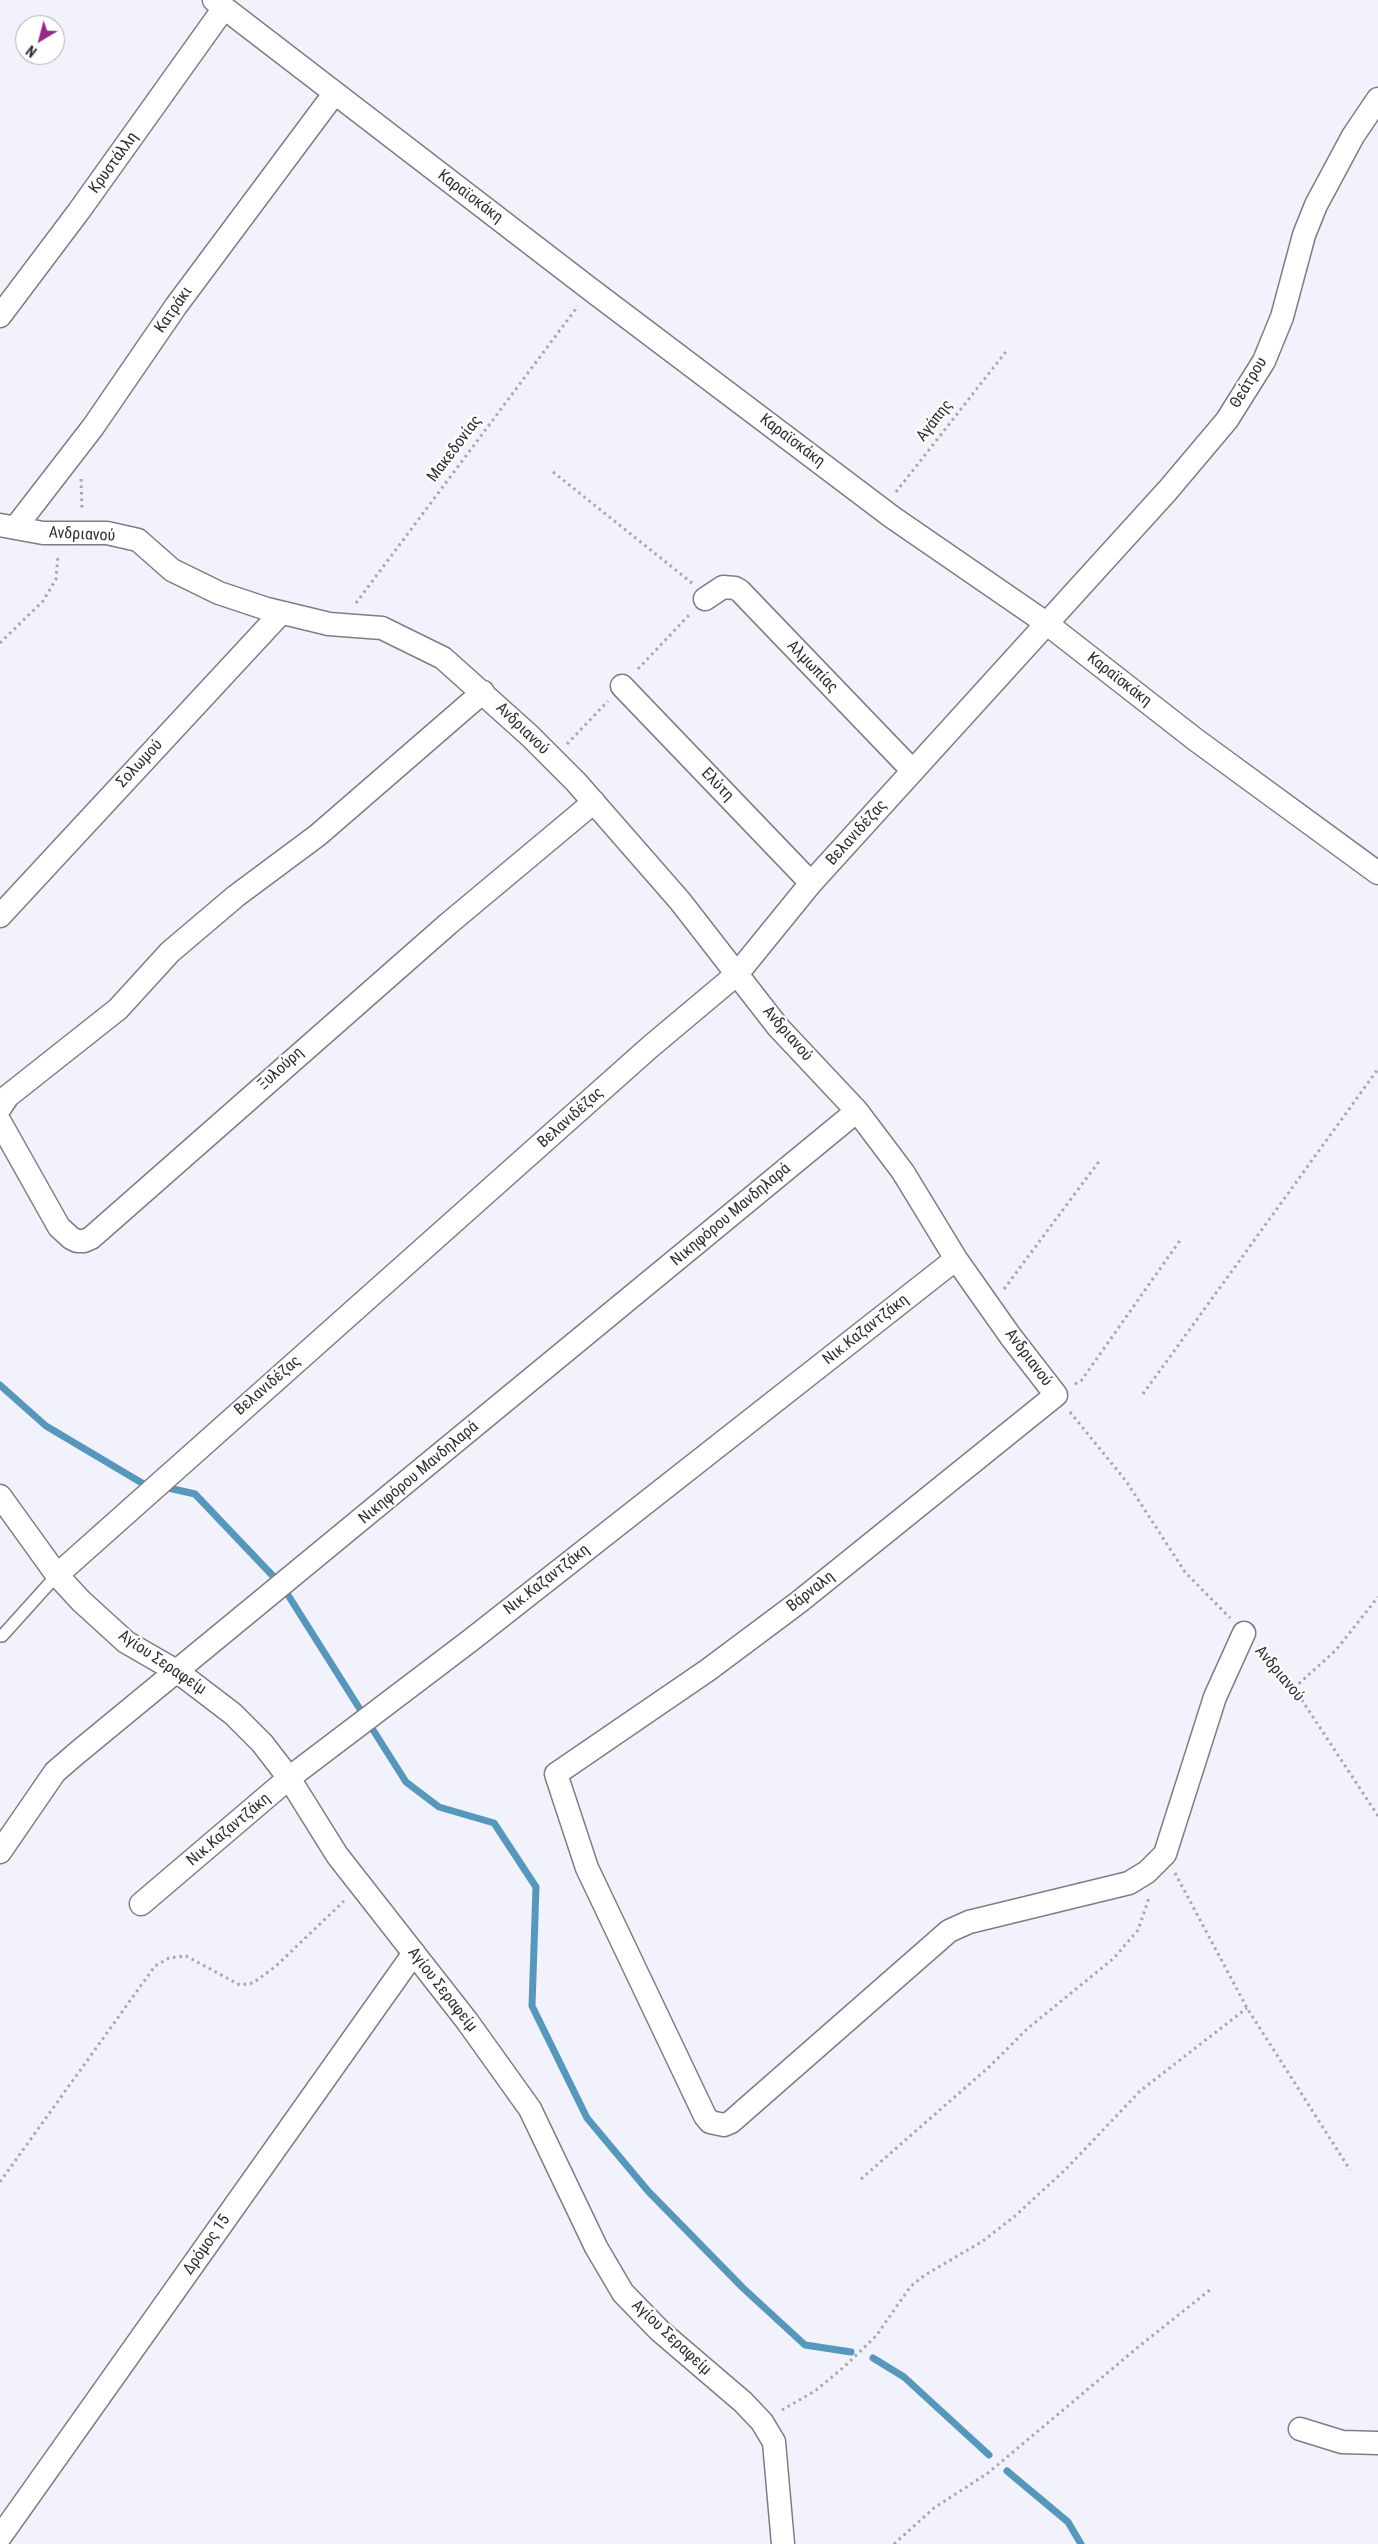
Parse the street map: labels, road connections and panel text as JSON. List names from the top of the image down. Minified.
{"streets":{"street":["Κρυστάλλη","Καραϊσκάκη","Κατράκι","Θεάτρου","Ανδριανού","Αλμωπίας","Σολωμού","Ελύτη","Βελανιδέζας","Ξυλούρη","Νικηφόρου Μανδηλαρά","Νικ.Καζαντζάκη","Βάρναλη","Αγίου Σεραφείμ","Δρόμος 15"],"path":["Αγάπης","Μακεδονίας"]},"crossings":[["Κρυστάλλη","Καραϊσκάκη"],["Καραϊσκάκη","Κατράκι"],["Καραϊσκάκη","Θεάτρου"],["Καραϊσκάκη","Αγάπης"],["Καραϊσκάκη","Μακεδονίας"],["Καραϊσκάκη","Βελανιδέζας"],["Κατράκι","Ανδριανού"],["Θεάτρου","Βελανιδέζας"],["Μακεδονίας","Ανδριανού"],["Ανδριανού","Σολωμού"],["Ανδριανού","Βελανιδέζας"],["Ανδριανού","Ξυλούρη"],["Ανδριανού","Νικηφόρου Μανδηλαρά"],["Ανδριανού","Νικ.Καζαντζάκη"],["Ανδριανού","Βάρναλη"],["Αλμωπίας","Βελανιδέζας"],["Ελύτη","Βελανιδέζας"],["Βελανιδέζας","Αγίου Σεραφείμ"],["Νικηφόρου Μανδηλαρά","Αγίου Σεραφείμ"],["Νικ.Καζαντζάκη","Αγίου Σεραφείμ"],["Αγίου Σεραφείμ","Δρόμος 15"]],"north":"bottom left"}
